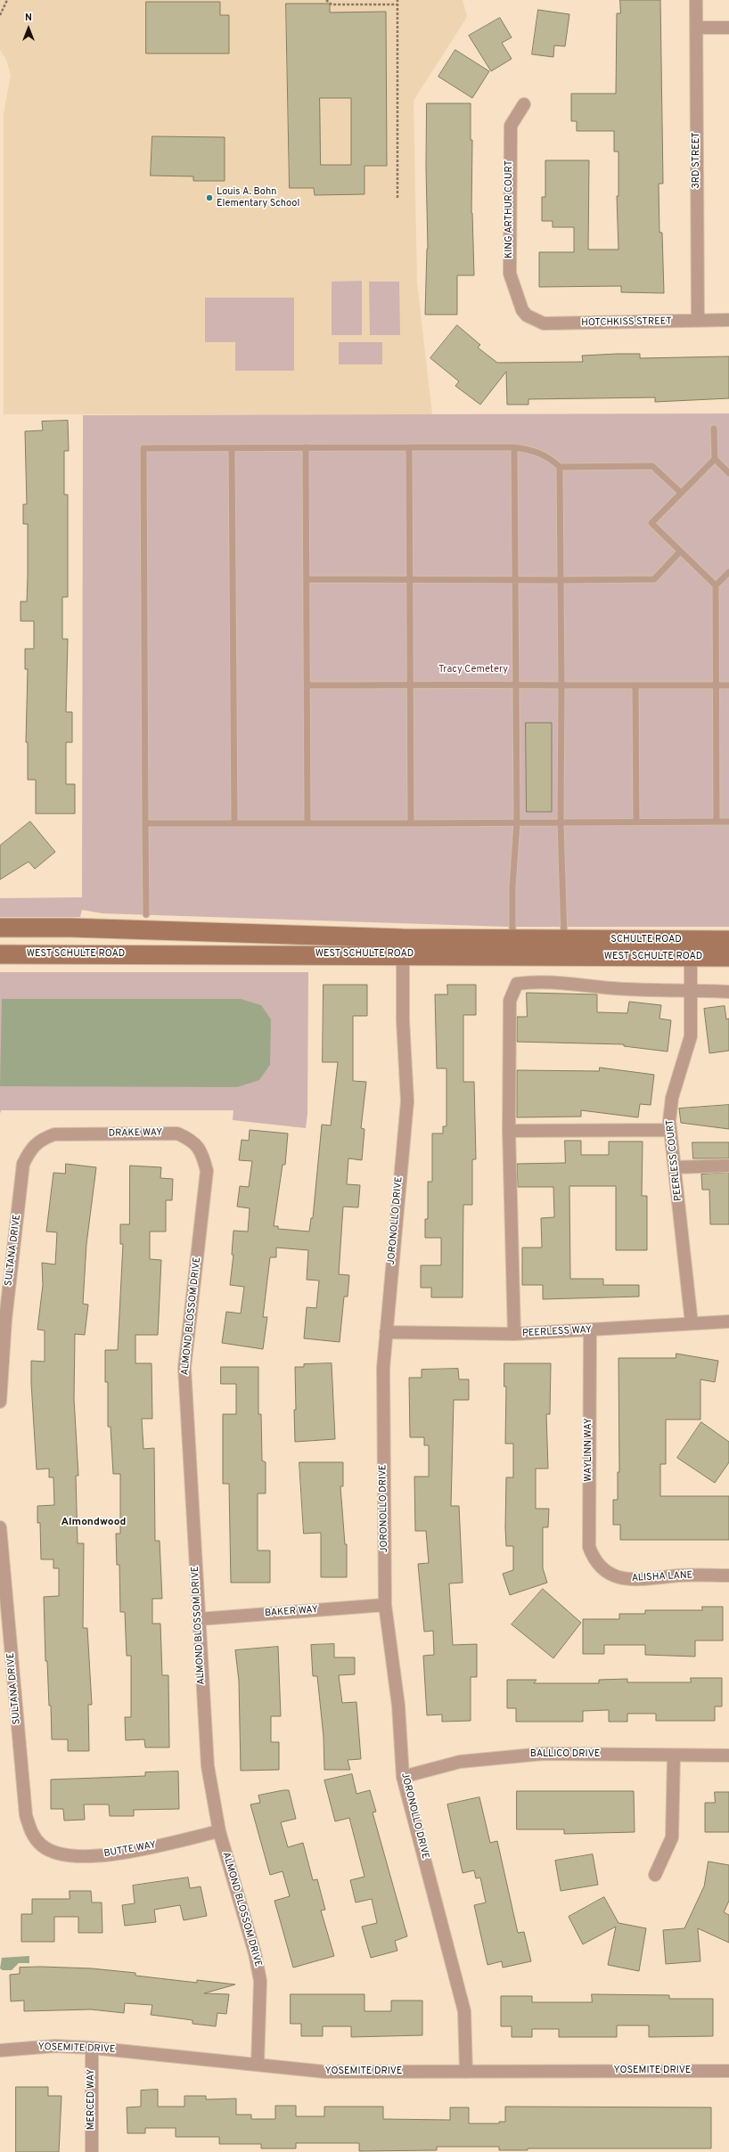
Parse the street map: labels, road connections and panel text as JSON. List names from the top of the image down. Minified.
{"streets":{"main road":["SCHULTE ROAD","WEST SCHULTE ROAD"],"street":["3RD STREET","KING ARTHUR COURT","HOTCHKISS STREET","DRAKE WAY","PEERLESS COURT","JORONOLLO DRIVE","SULTANA DRIVE","ALMOND BLOSSOM DRIVE","PEERLESS WAY","WAYLINN WAY","ALISHA LANE","BAKER WAY","BALLICO DRIVE","BUTTE WAY","YOSEMITE DRIVE","MERCED WAY"]},"crossings":[["3RD STREET","HOTCHKISS STREET"],["KING ARTHUR COURT","HOTCHKISS STREET"],["SCHULTE ROAD","WEST SCHULTE ROAD"],["WEST SCHULTE ROAD","PEERLESS COURT"],["WEST SCHULTE ROAD","JORONOLLO DRIVE"],["DRAKE WAY","SULTANA DRIVE"],["DRAKE WAY","ALMOND BLOSSOM DRIVE"],["PEERLESS COURT","PEERLESS WAY"],["JORONOLLO DRIVE","PEERLESS WAY"],["JORONOLLO DRIVE","BAKER WAY"],["JORONOLLO DRIVE","BALLICO DRIVE"],["JORONOLLO DRIVE","YOSEMITE DRIVE"],["SULTANA DRIVE","BUTTE WAY"],["ALMOND BLOSSOM DRIVE","BAKER WAY"],["ALMOND BLOSSOM DRIVE","BUTTE WAY"],["ALMOND BLOSSOM DRIVE","YOSEMITE DRIVE"],["PEERLESS WAY","WAYLINN WAY"],["WAYLINN WAY","ALISHA LANE"],["YOSEMITE DRIVE","MERCED WAY"]],"districts":["Almondwood"],"parks":["Tracy Cemetery"],"places":["Louis A. Bohn Elementary School"],"north":"top"}
